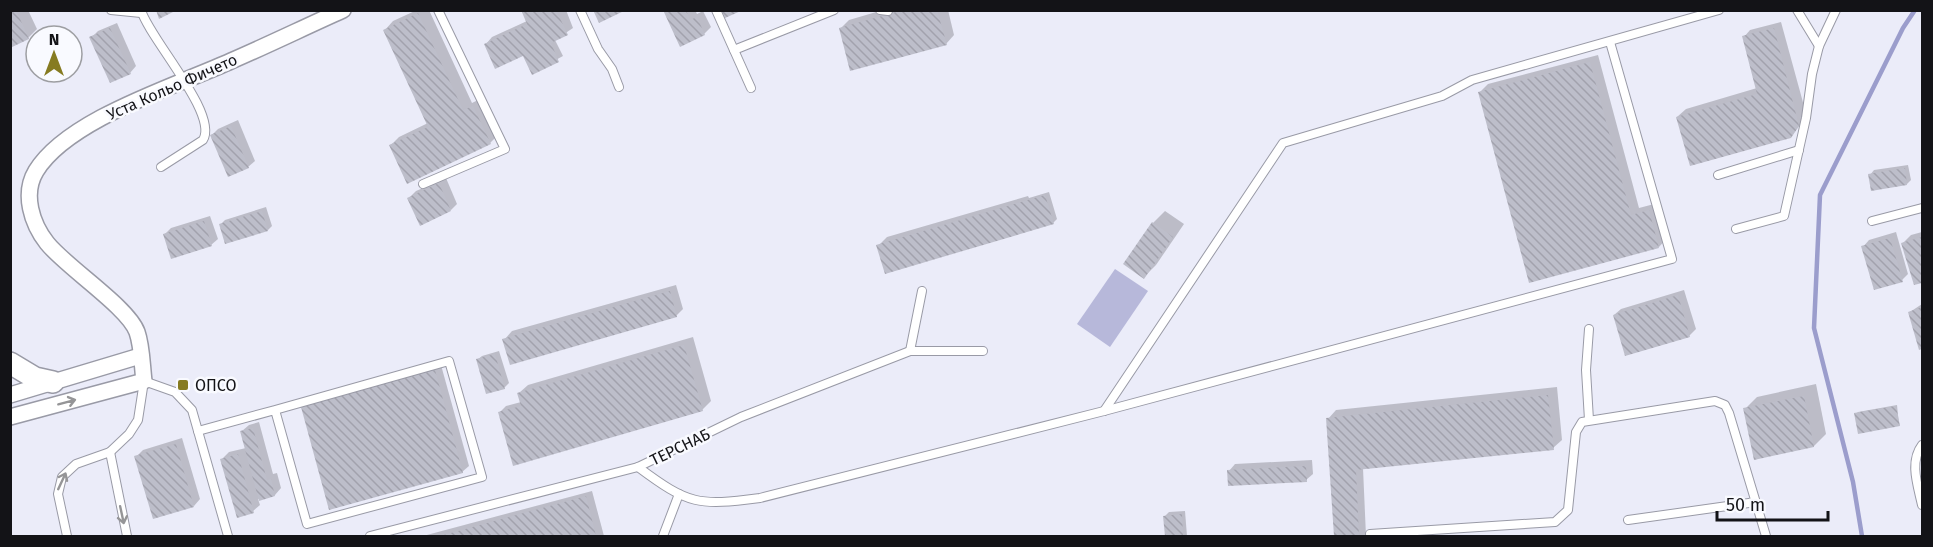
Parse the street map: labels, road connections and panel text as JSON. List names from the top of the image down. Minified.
{"streets":{"street":["Уста Кольо Фичето"],"lane":["ТЕРСНАБ"]},"places":{"transit":["ОПСО"]},"scale_bar":"50 m","north":"top"}
